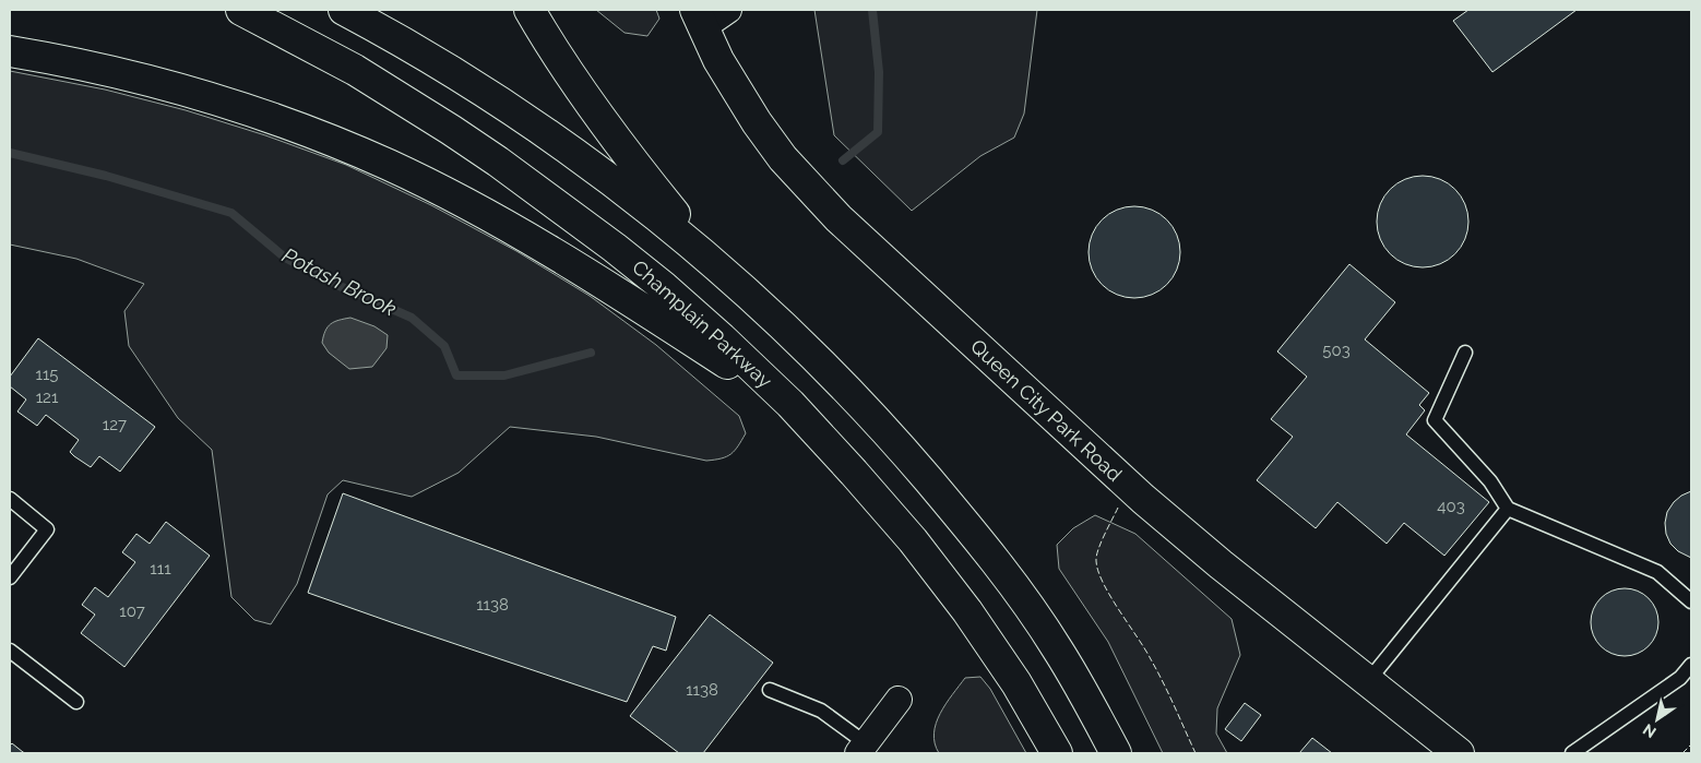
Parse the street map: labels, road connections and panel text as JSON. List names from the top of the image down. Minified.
{"streets":{"main road":["Champlain Parkway","Queen City Park Road"]},"water":["Potash Brook"],"house_numbers":["503","115","121","127","403","111","1138","107","1138"],"north":"bottom left"}
